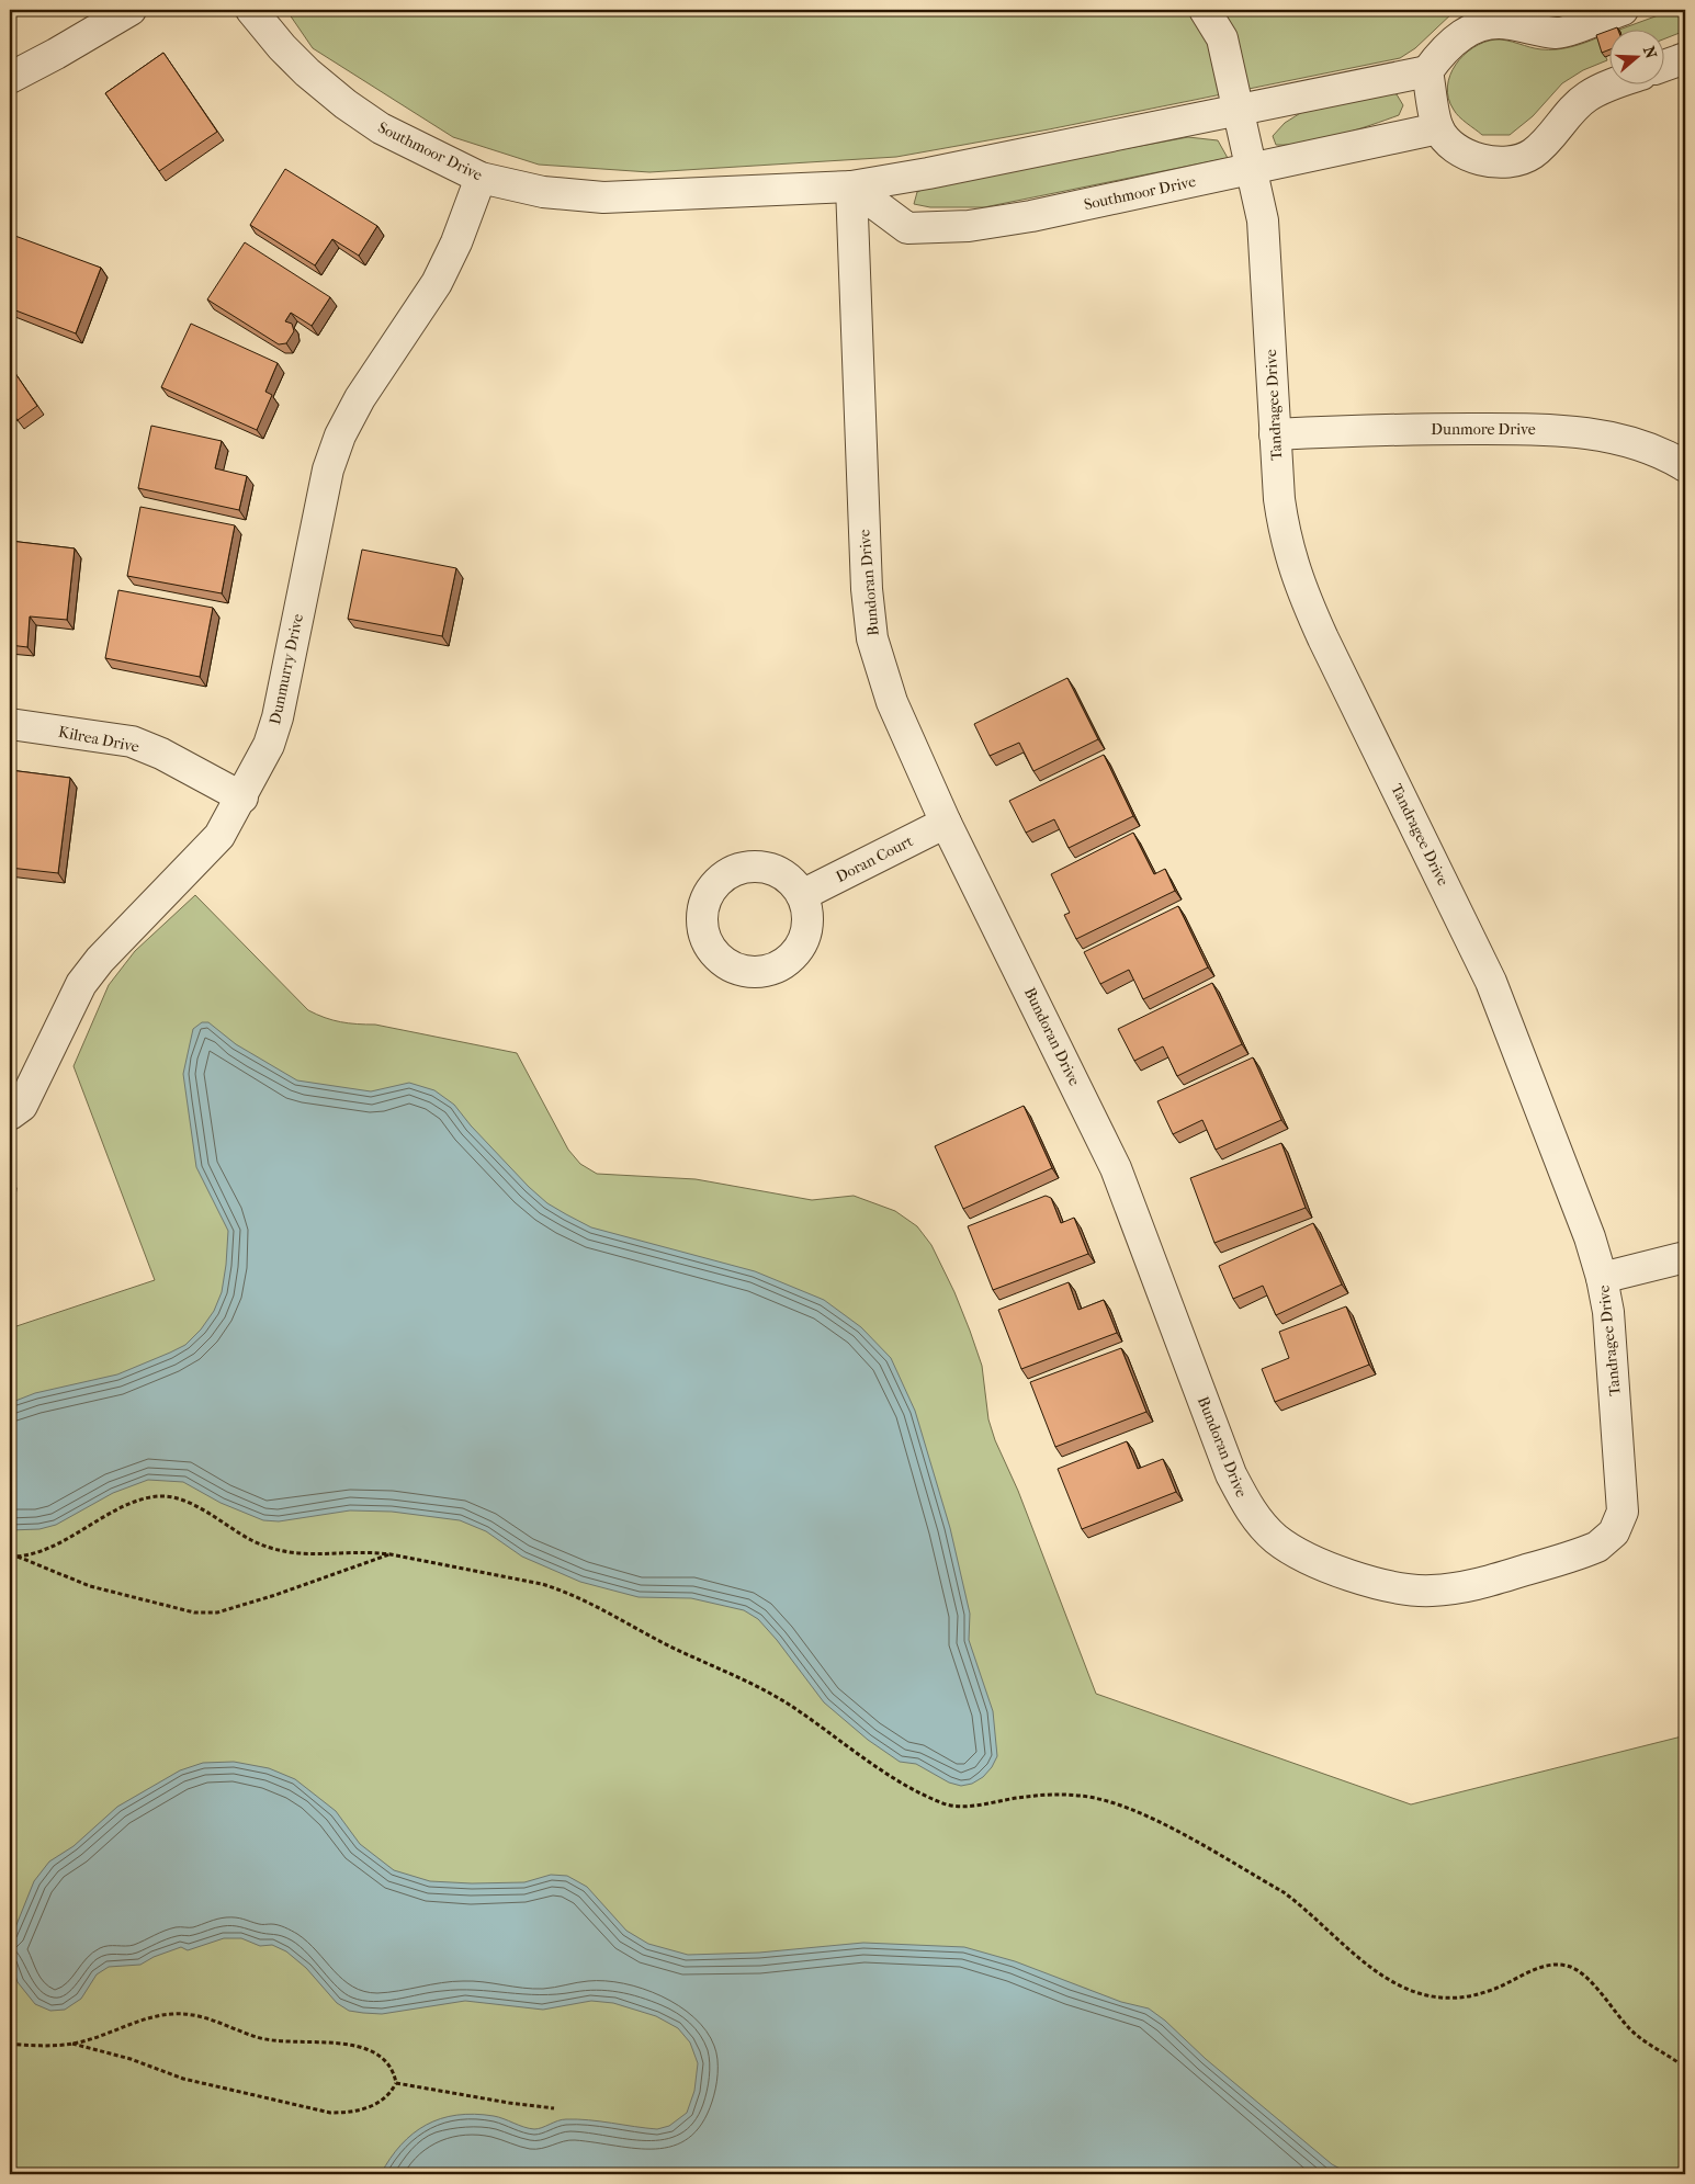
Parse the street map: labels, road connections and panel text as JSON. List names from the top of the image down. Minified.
{"streets":{"street":["Southmoor Drive","Tandragee Drive","Dunmore Drive","Bundoran Drive","Dunmurry Drive","Kilrea Drive","Doran Court"]},"crossings":[["Southmoor Drive","Tandragee Drive"],["Southmoor Drive","Bundoran Drive"],["Southmoor Drive","Dunmurry Drive"],["Tandragee Drive","Dunmore Drive"],["Tandragee Drive","Bundoran Drive"],["Bundoran Drive","Doran Court"],["Dunmurry Drive","Kilrea Drive"]],"north":"right"}
